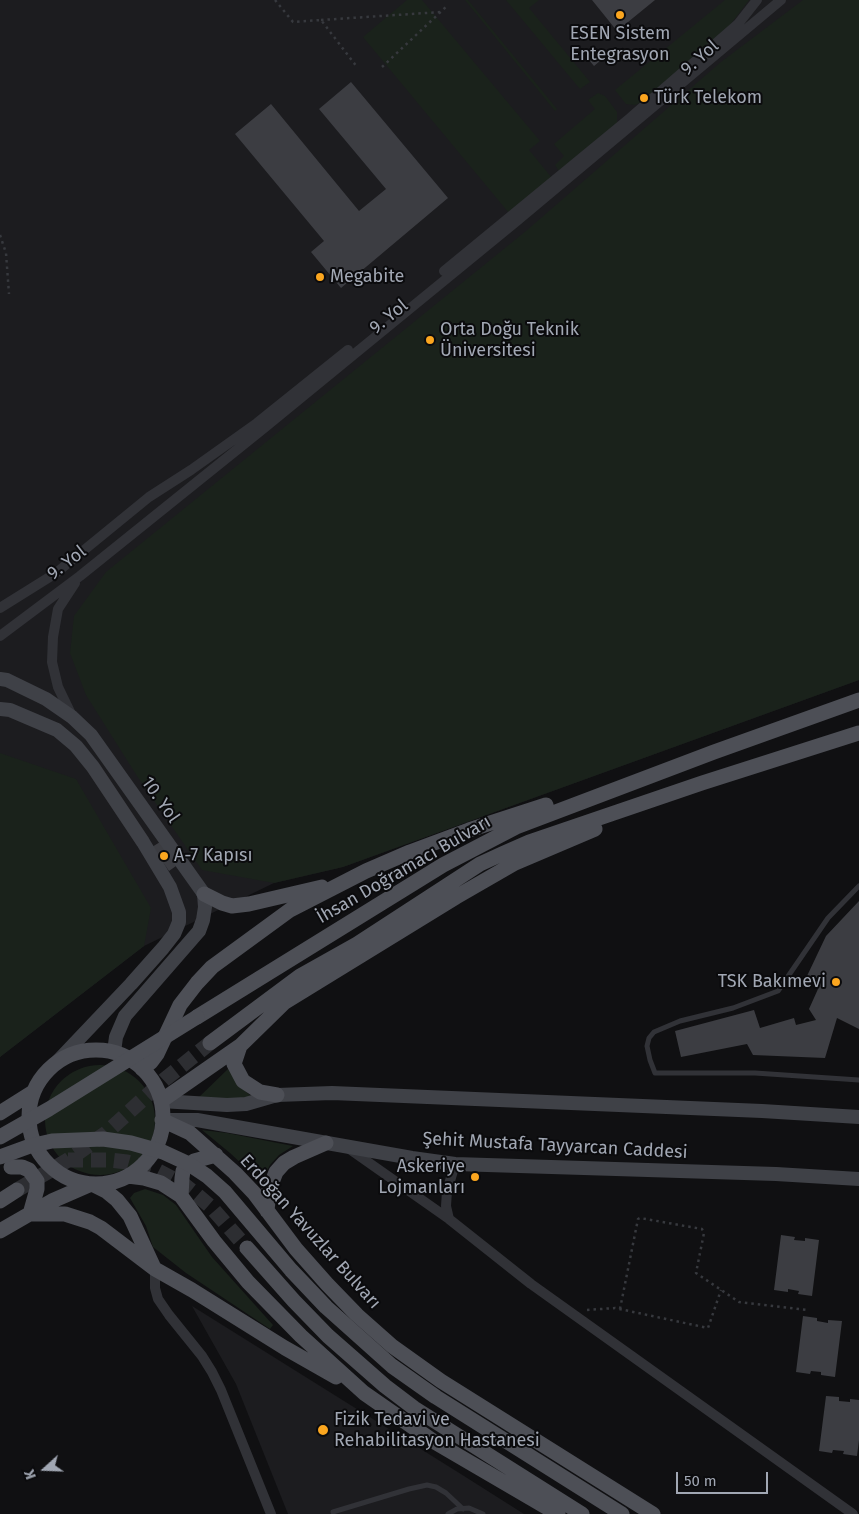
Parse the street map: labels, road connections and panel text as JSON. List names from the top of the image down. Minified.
{"streets":{"main road":["10. Yol","İhsan Doğramacı Bulvarı","Şehit Mustafa Tayyarcan Caddesi","Erdoğan Yavuzlar Bulvarı"],"street":["9. Yol"]},"crossings":[["9. Yol","10. Yol"],["Şehit Mustafa Tayyarcan Caddesi","Erdoğan Yavuzlar Bulvarı"]],"places":["ESEN Sistem Entegrasyon","Türk Telekom","Megabite","Orta Doğu Teknik Üniversitesi","A-7 Kapısı","TSK Bakımevi","Askeriye Lojmanları","Fizik Tedavi ve Rehabilitasyon Hastanesi"],"scale_bar":"50 m","north":"left"}
